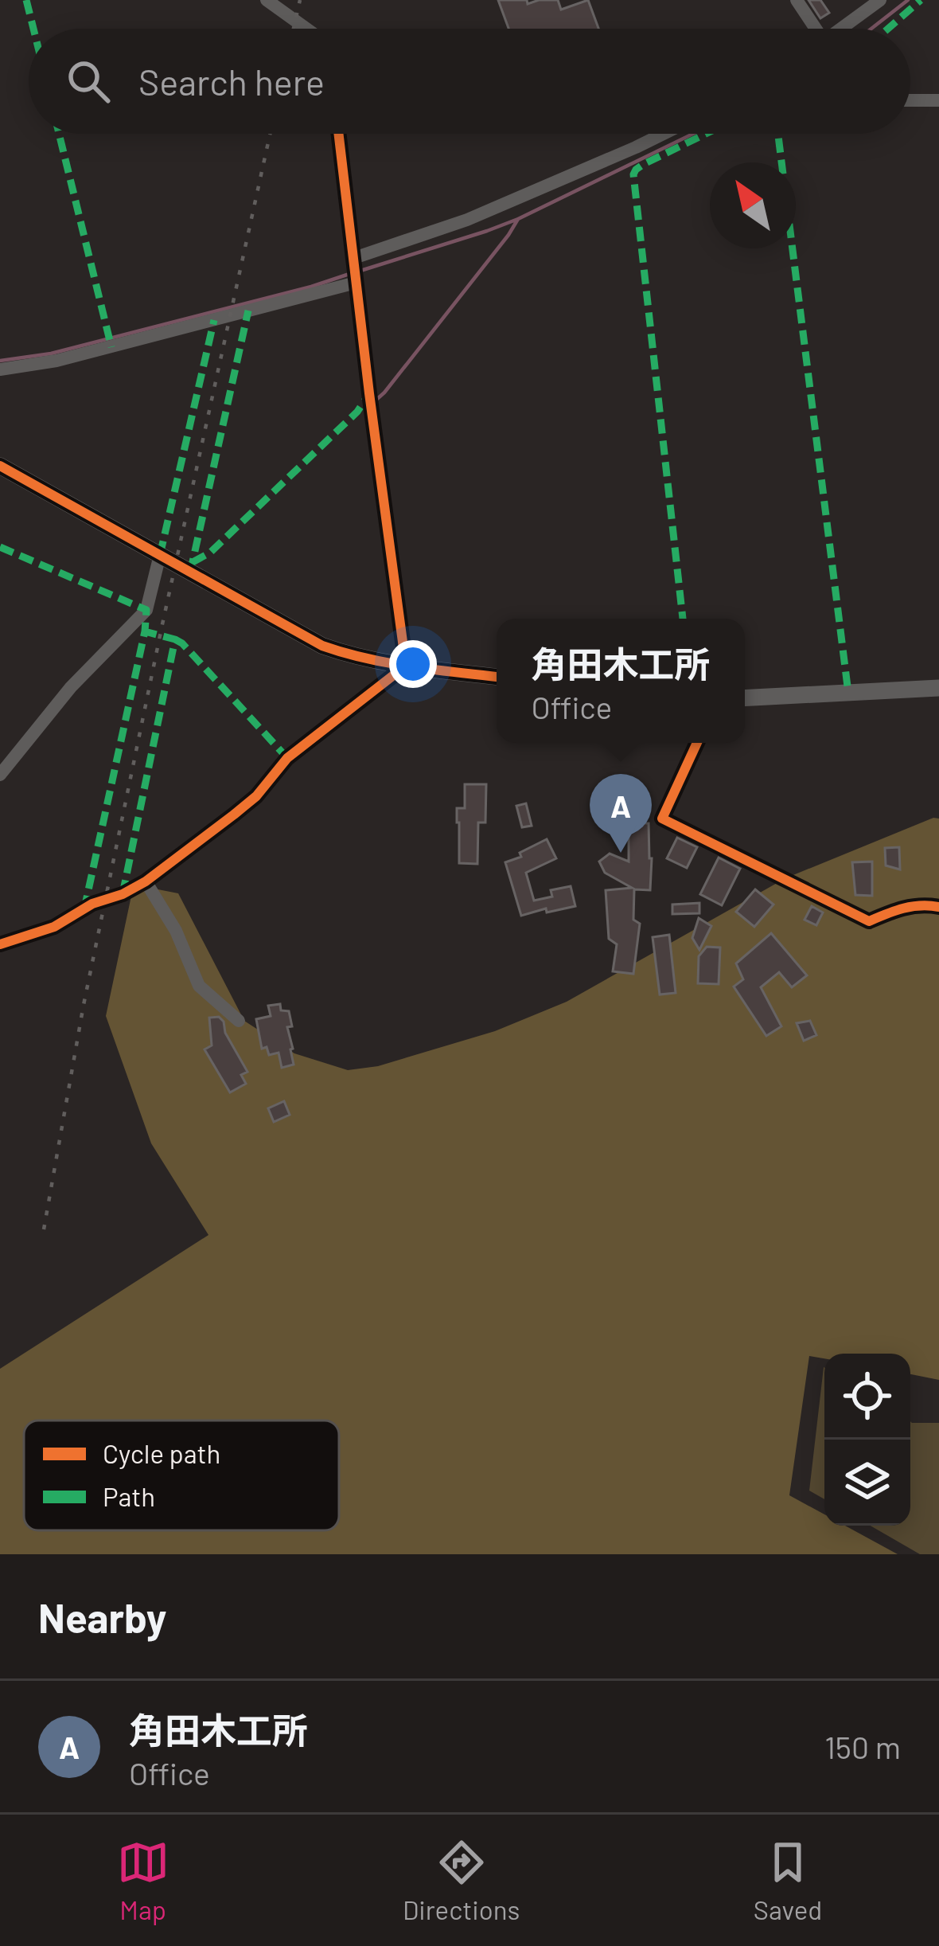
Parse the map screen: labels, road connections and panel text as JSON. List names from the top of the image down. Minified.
{"legend":["Cycle path","Path"],"north":"top left","page":{"search":"Search here","popup":["角田木工所","Office"],"pins":"A","heading":"Nearby","list":[{"mark":"A","name":"角田木工所","note":"Office","value":"150 m"}],"nav":["Map","Directions","Saved"]}}
